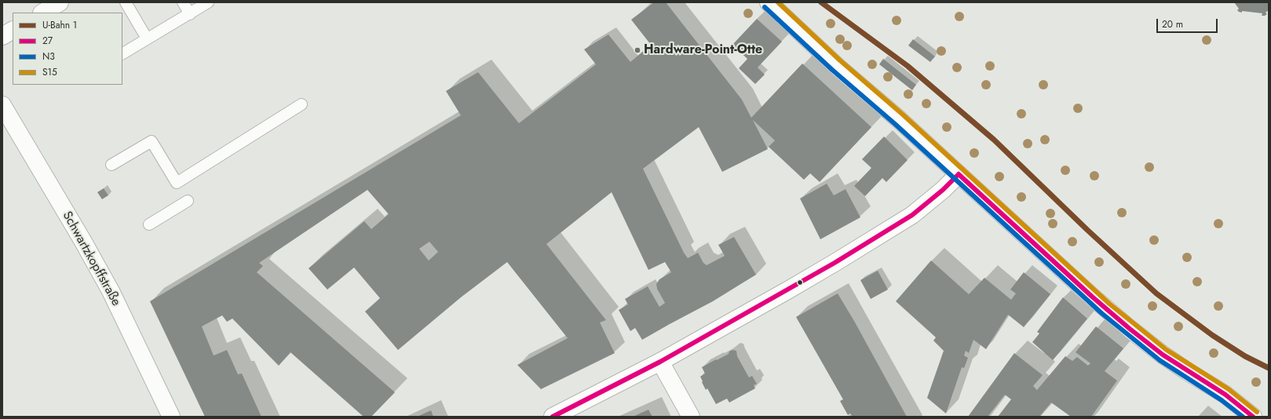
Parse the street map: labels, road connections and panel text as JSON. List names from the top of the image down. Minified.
{"streets":{"street":["Schwartzkopffstraße"]},"places":["Hardware-Point-Otte"],"lines":["metro line 1","transit line S15","transit line N3","transit line 27"],"legend":["U-Bahn 1","27","N3","S15"],"scale_bar":"20 m"}
